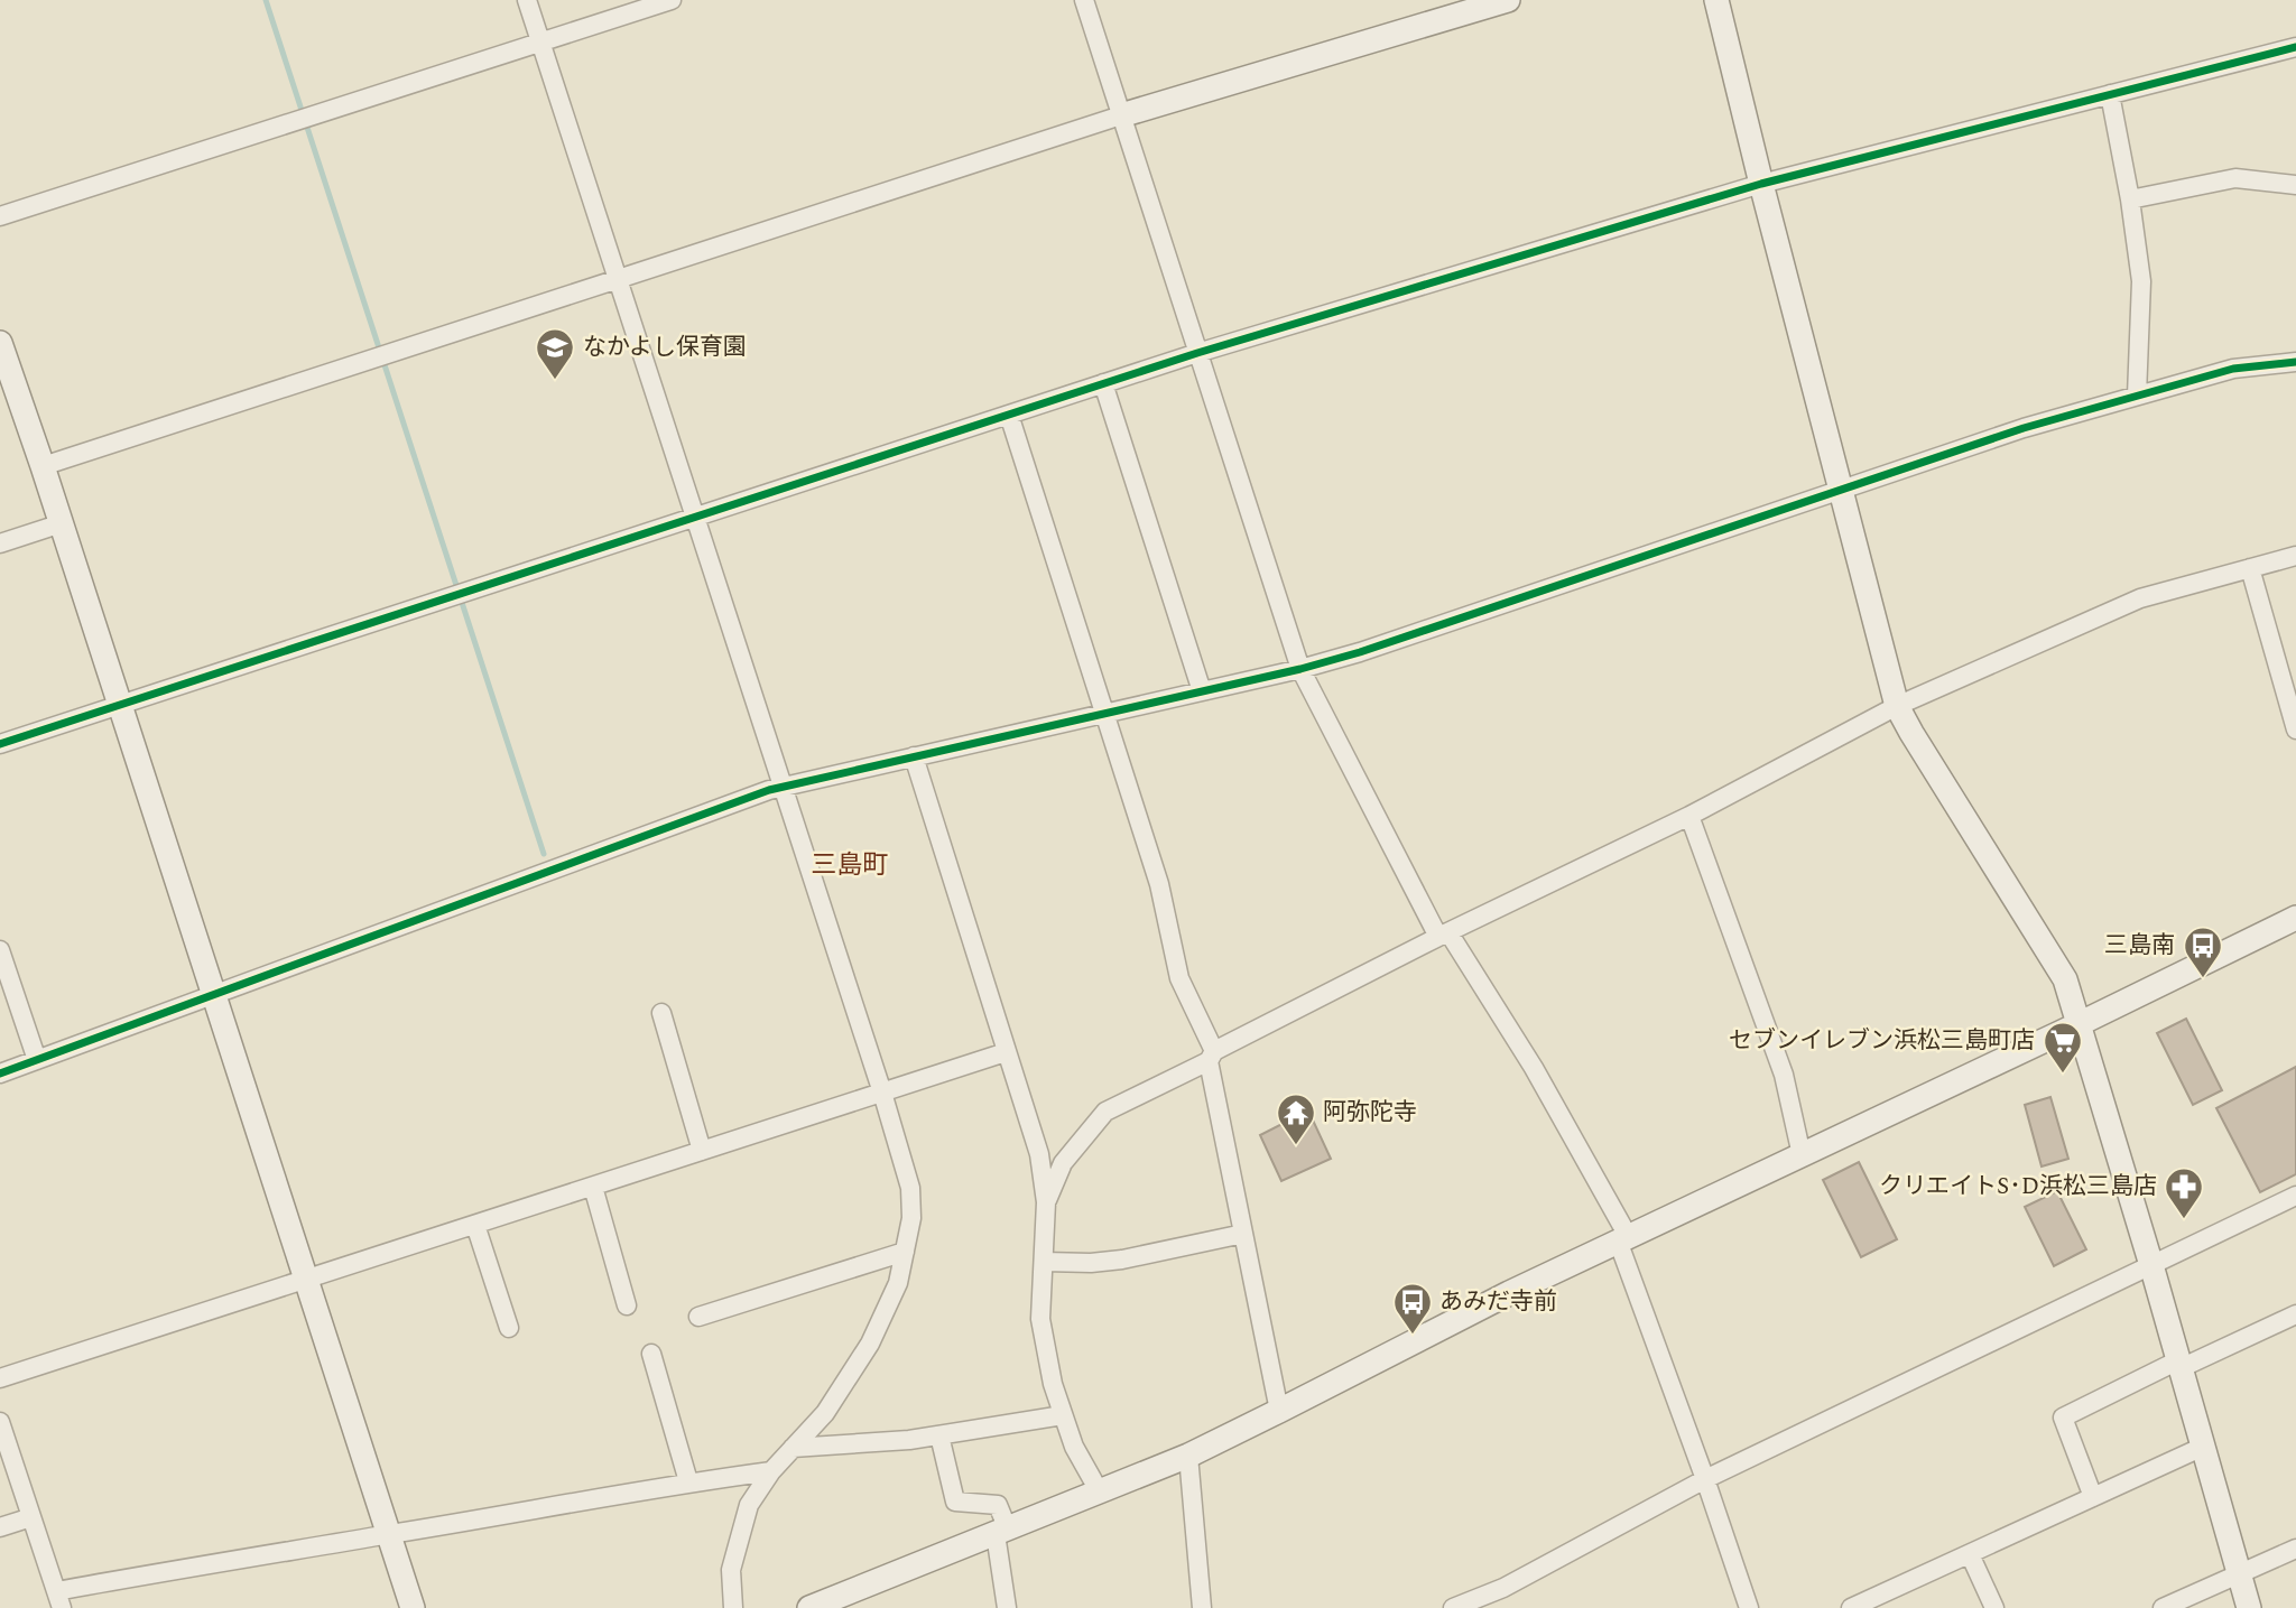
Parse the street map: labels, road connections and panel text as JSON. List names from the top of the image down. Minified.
{"districts":["三島町"],"places":{"school or university":["なかよし保育園"],"bus stop":["三島南","あみだ寺前"],"supermarket":["セブンイレブン浜松三島町店"],"temple":["阿弥陀寺"],"pharmacy":["クリエイトS･D浜松三島店"]}}
